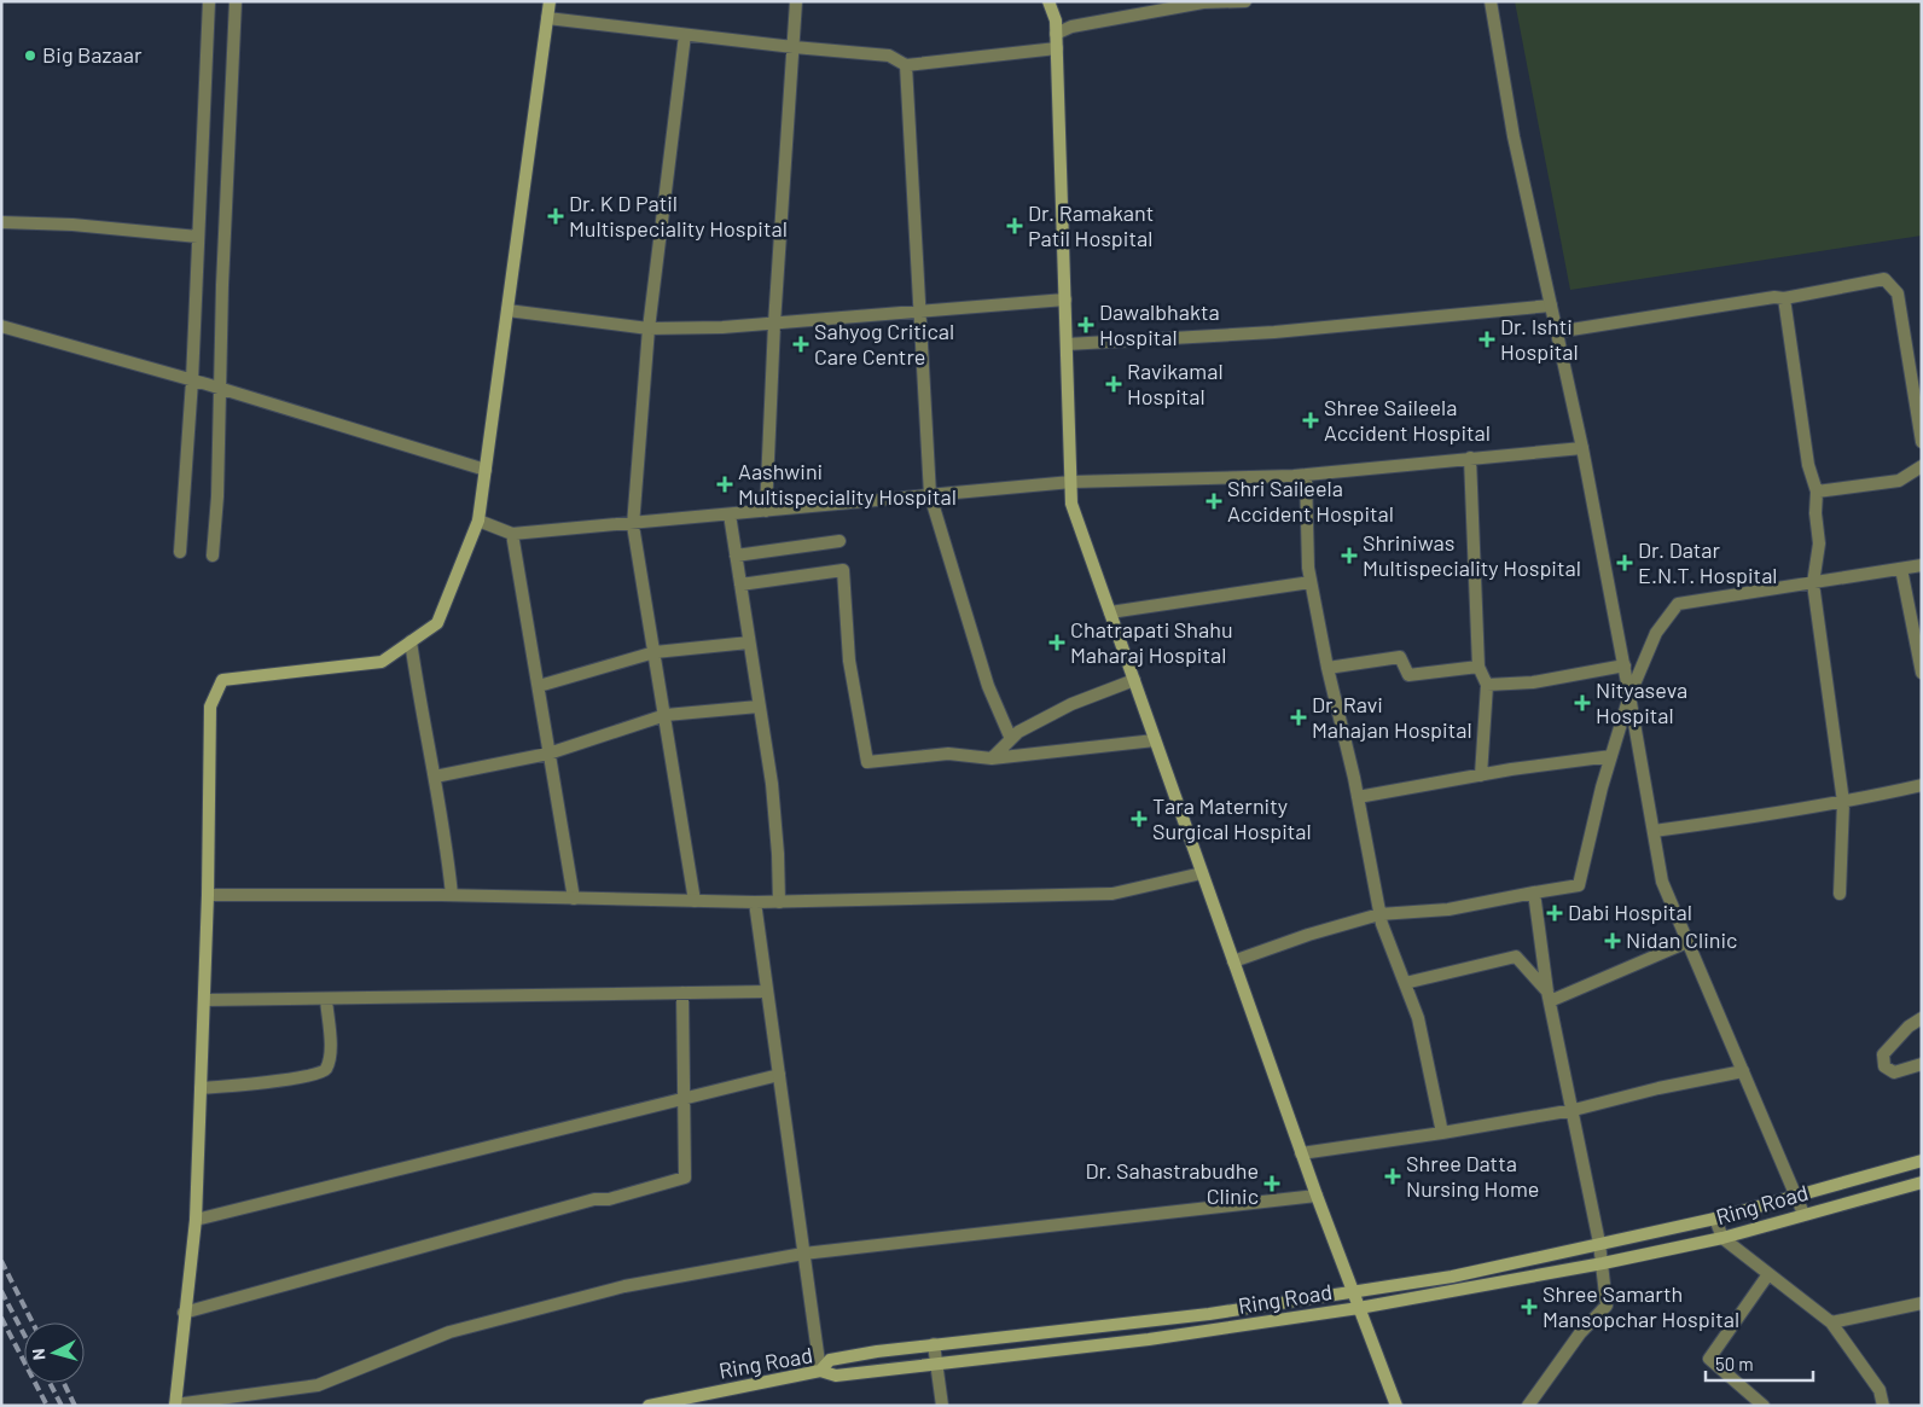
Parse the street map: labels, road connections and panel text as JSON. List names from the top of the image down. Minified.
{"streets":{"main road":["Ring Road"]},"places":{"other":["Big Bazaar"],"health":["Dr. K D Patil Multispeciality Hospital","Dr. Ramakant Patil Hospital","Dawalbhakta Hospital","Dr. Ishti Hospital","Sahyog Critical Care Centre","Ravikamal Hospital","Shree Saileela Accident Hospital","Aashwini Multispeciality Hospital","Shri Saileela Accident Hospital","Shriniwas Multispeciality Hospital","Dr. Datar E.N.T. Hospital","Chatrapati Shahu Maharaj Hospital","Nityaseva Hospital","Dr. Ravi Mahajan Hospital","Tara Maternity Surgical Hospital","Dabi Hospital","Nidan Clinic","Shree Datta Nursing Home","Dr. Sahastrabudhe Clinic","Shree Samarth Mansopchar Hospital"]},"scale_bar":"50 m","north":"left"}
